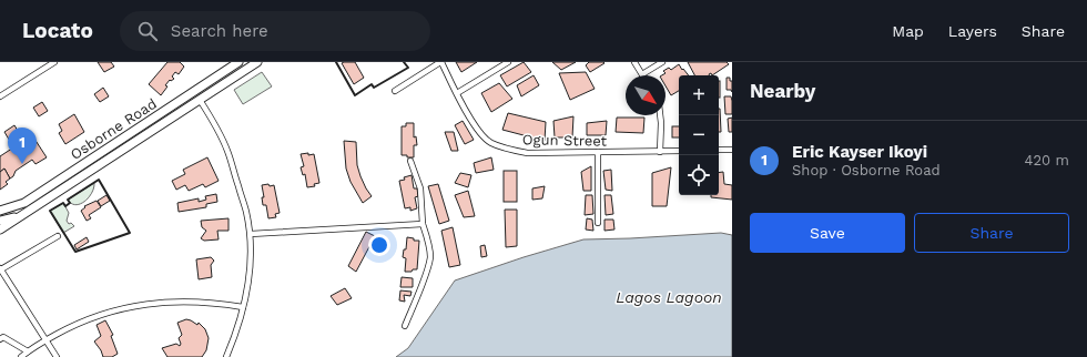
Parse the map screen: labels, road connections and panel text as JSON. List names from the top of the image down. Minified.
{"streets":{"main road":["Osborne Road"],"street":["Ogun Street"]},"water":["Lagos Lagoon"],"north":"bottom right","page":{"header":"Locato","search":"Search here","nav":["Map","Layers","Share"],"heading":"Nearby","map_buttons":["+","−"],"list":[{"mark":"1","name":"Eric Kayser Ikoyi","note":"Shop · Osborne Road","value":"420 m"}],"pins":"1","buttons":["Save","Share"]}}
